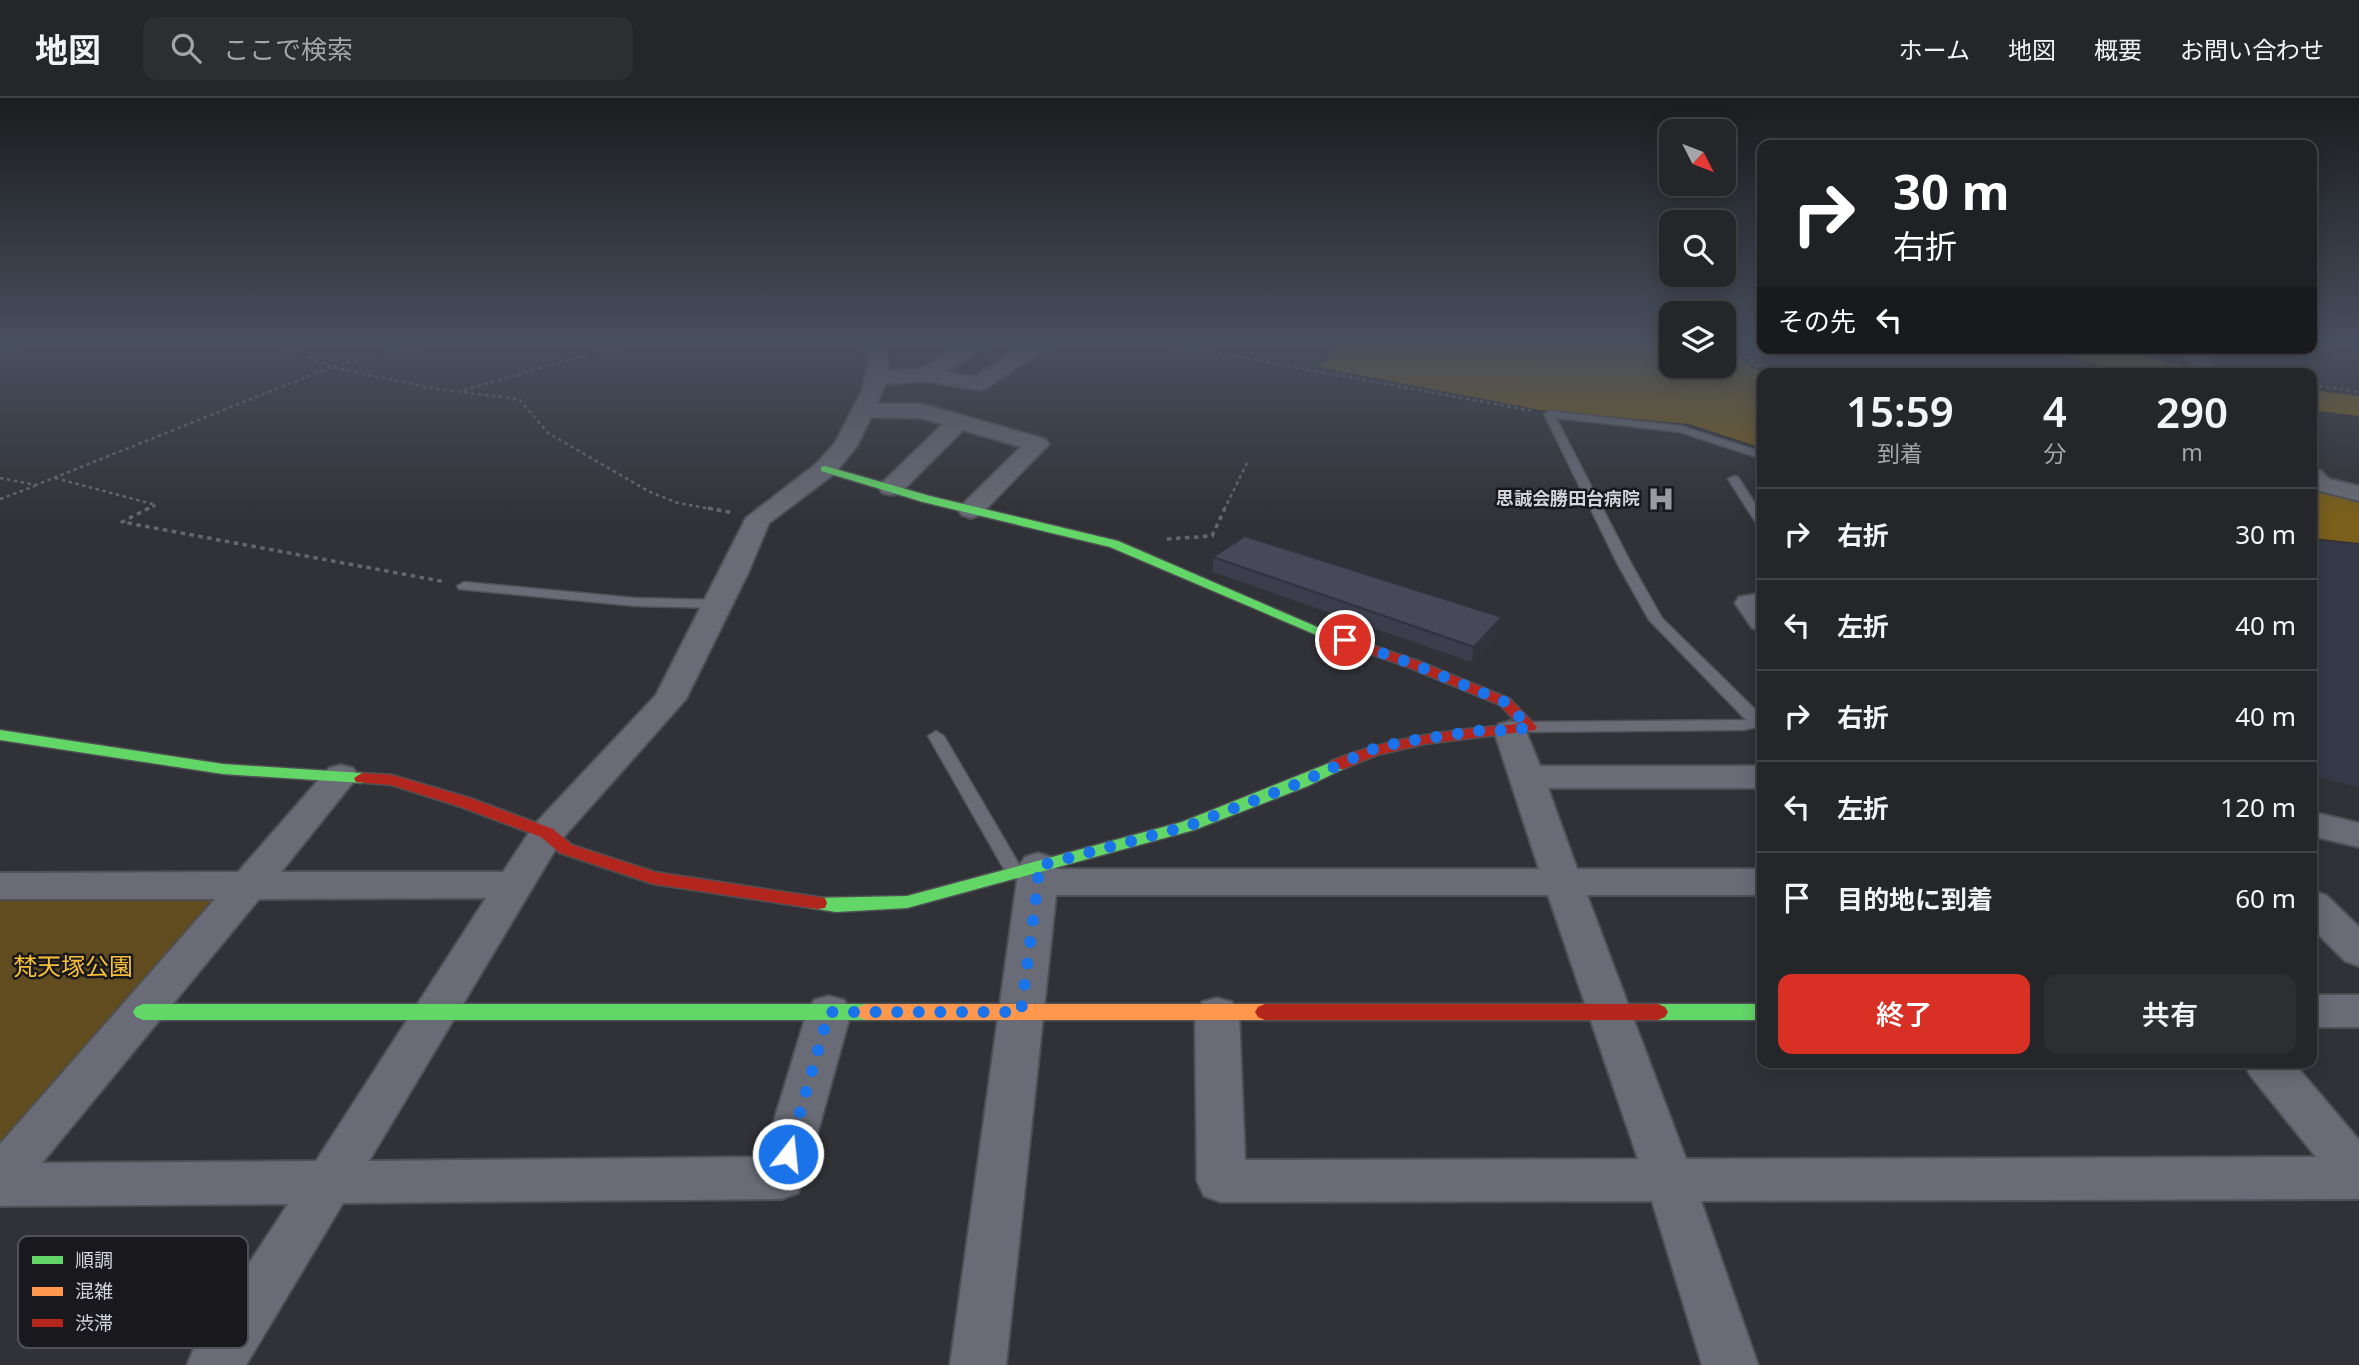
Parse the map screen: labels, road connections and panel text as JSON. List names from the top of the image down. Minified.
{"parks":["梵天塚公園"],"places":{"hospital":["思誠会勝田台病院"]},"legend":["順調","混雑","渋滞"],"north":"bottom right","page":{"header":"地図","search":"ここで検索","nav":["ホーム","地図","概要","お問い合わせ"],"turn":["30 m","右折"],"then":"その先","eta":["15:59","到着","4","分","290","m"],"list":[{"name":"右折","value":"30 m"},{"name":"左折","value":"40 m"},{"name":"右折","value":"40 m"},{"name":"左折","value":"120 m"},{"name":"目的地に到着","value":"60 m"}],"buttons":["終了","共有"]}}
